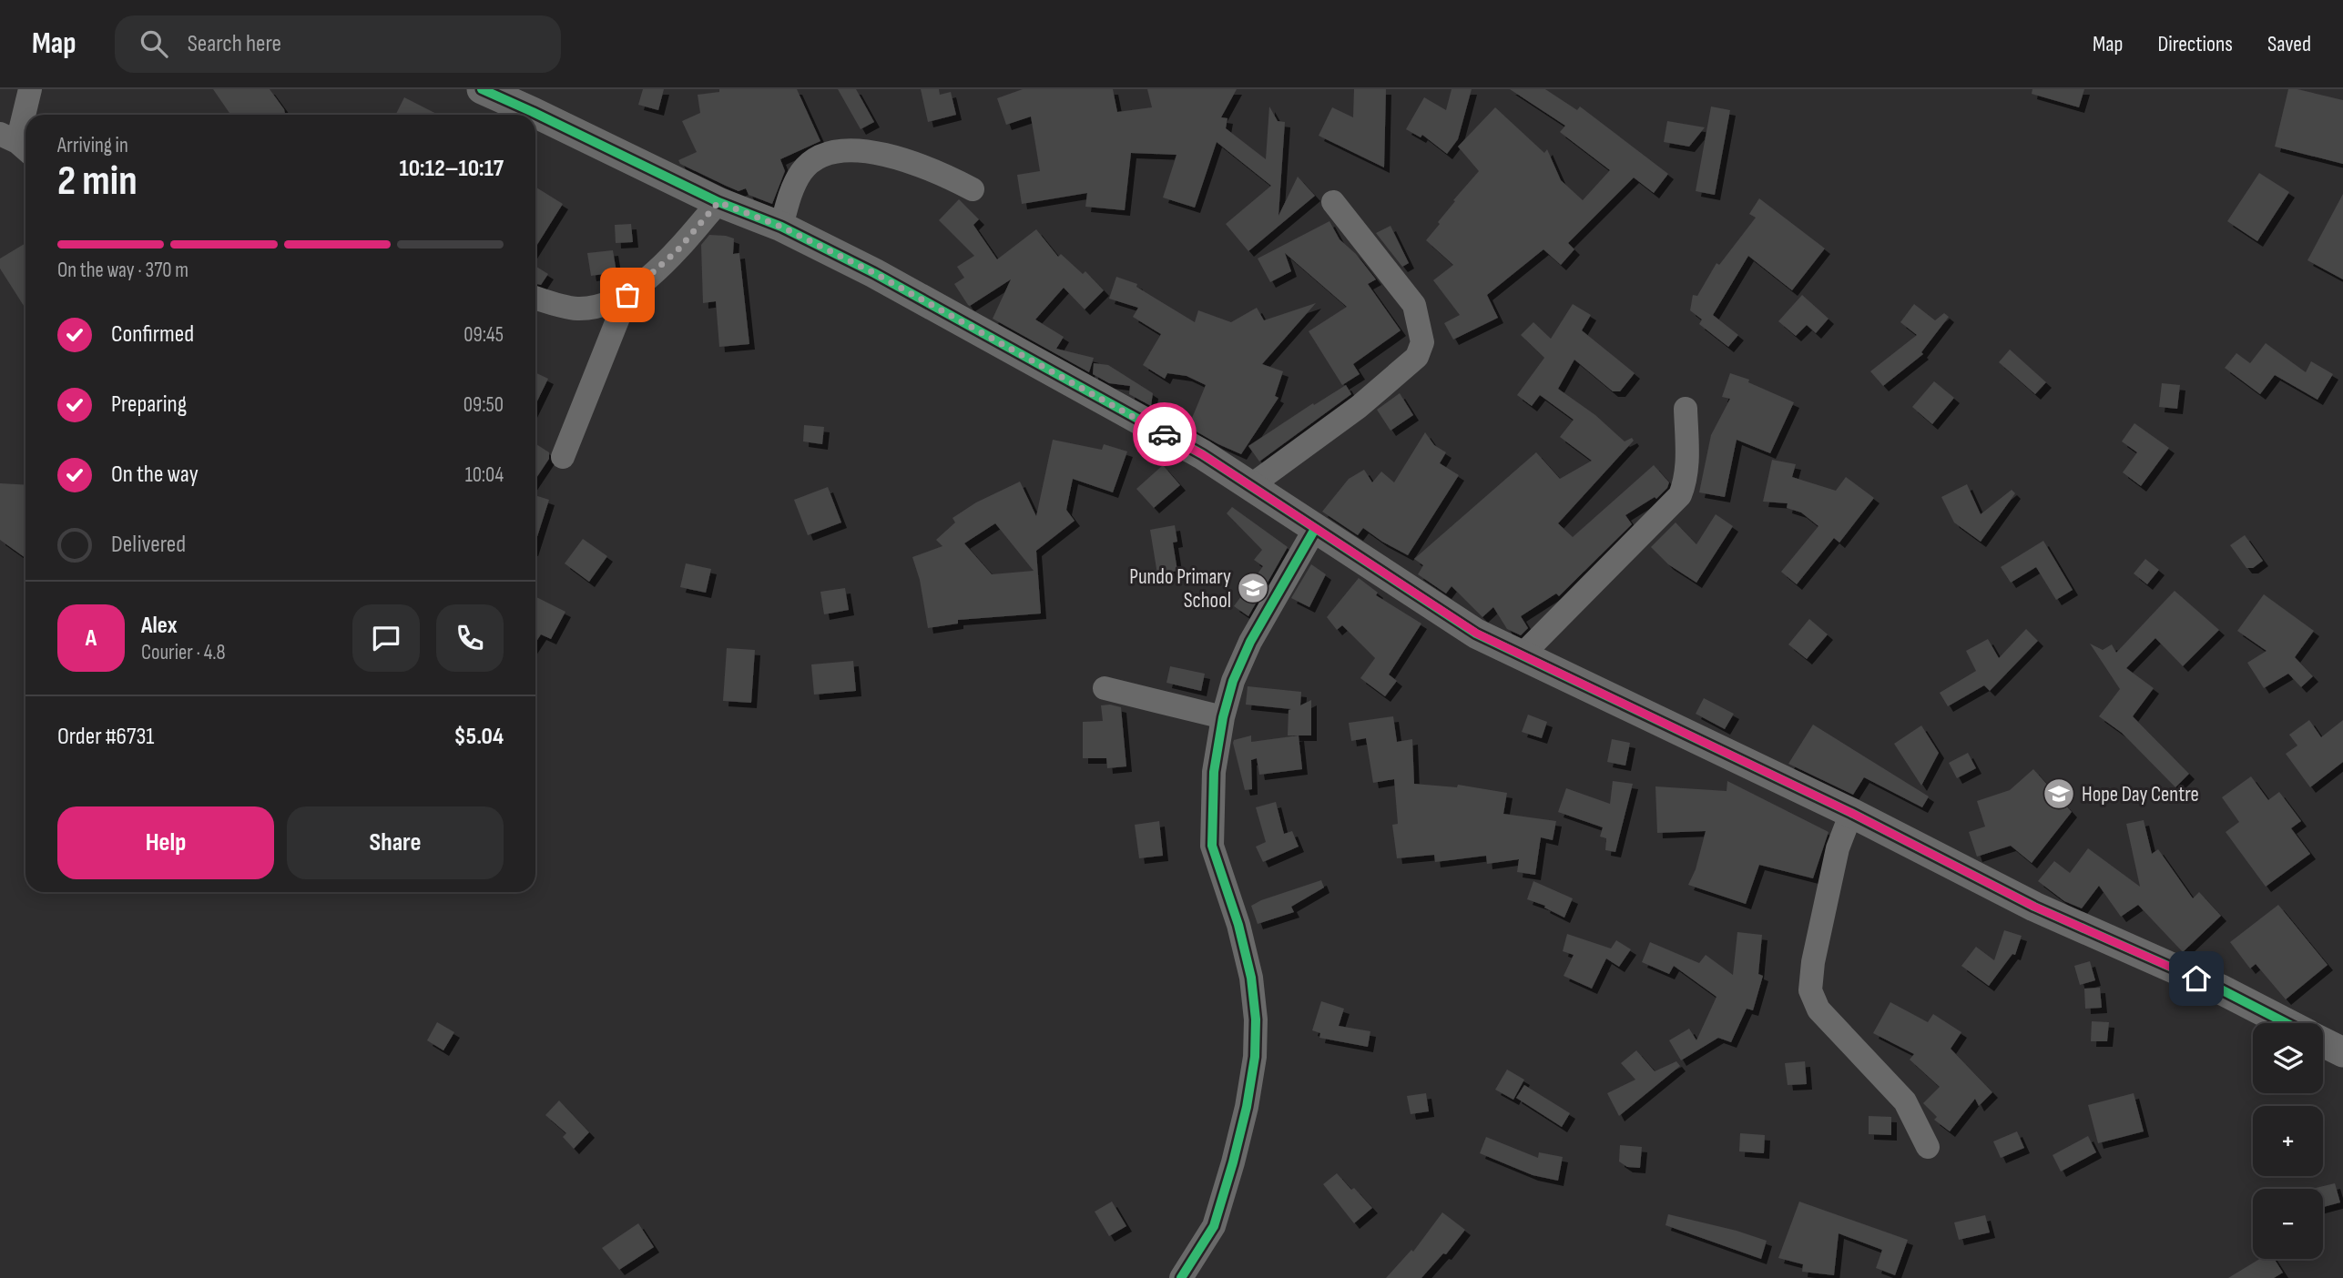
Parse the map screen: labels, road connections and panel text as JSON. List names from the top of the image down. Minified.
{"places":{"school or university":["Pundo Primary School","Hope Day Centre"]},"page":{"header":"Map","search":"Search here","nav":["Map","Directions","Saved"],"heading":["2 min","Arriving in","10:12–10:17"],"panel":["Alex","Courier · 4.8","Order #6731","$5.04"],"bar":"On the way · 370 m","list":[["Confirmed","09:45"],["Preparing","09:50"],["On the way","10:04"],"Delivered"],"round":"A","buttons":["Help","Share"],"map_buttons":["+","−"]}}
